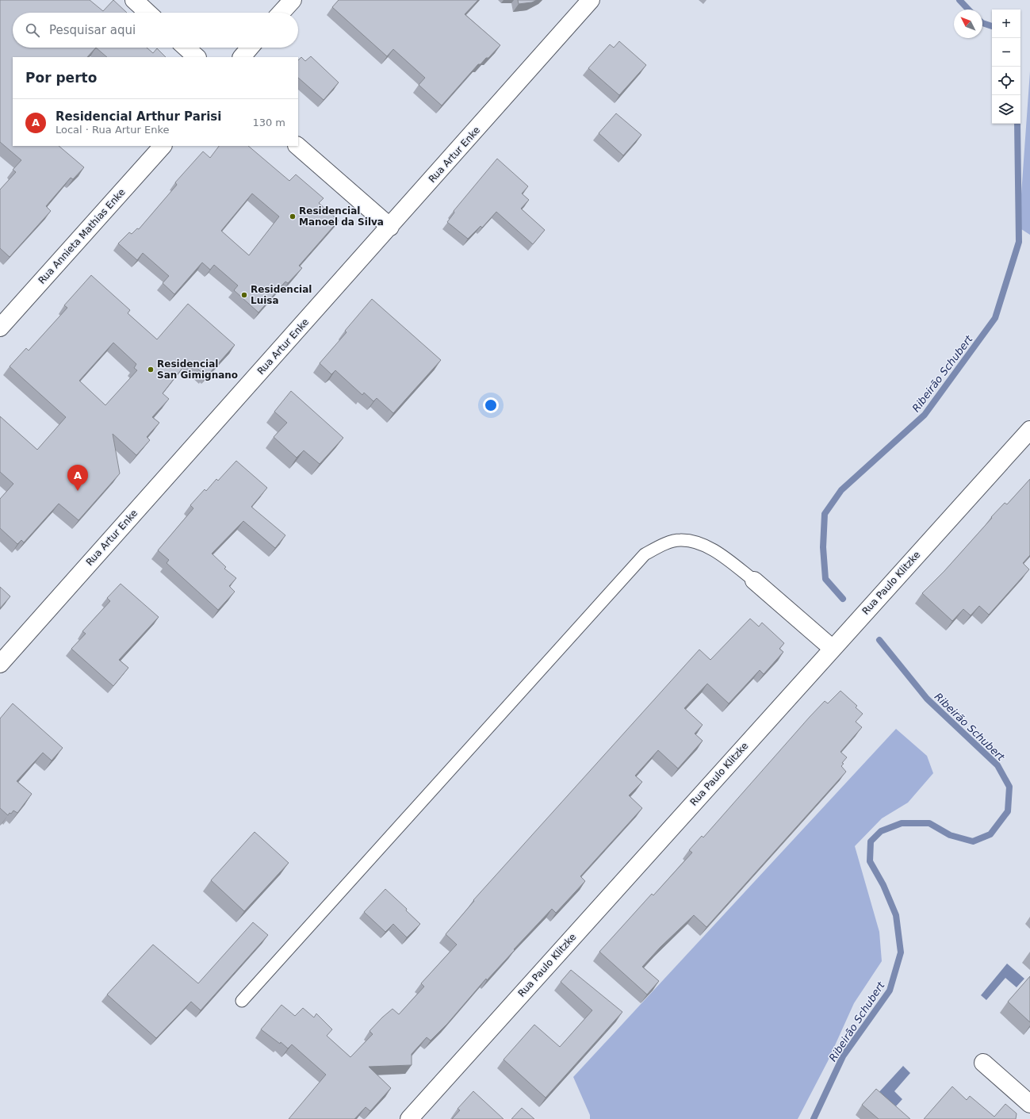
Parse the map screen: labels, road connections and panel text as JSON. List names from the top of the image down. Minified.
{"streets":{"street":["Rua Artur Enke","Rua Annieta Mathias Enke","Rua Paulo Klitzke"]},"water":["Ribeirão Schubert"],"places":["Residencial Manoel da Silva","Residencial Luisa","Residencial San Gimignano"],"north":"top left","page":{"map_buttons":["+","−"],"search":"Pesquisar aqui","heading":"Por perto","list":[{"mark":"A","name":"Residencial Arthur Parisi","note":"Local · Rua Artur Enke","value":"130 m"}],"pins":"A"}}
